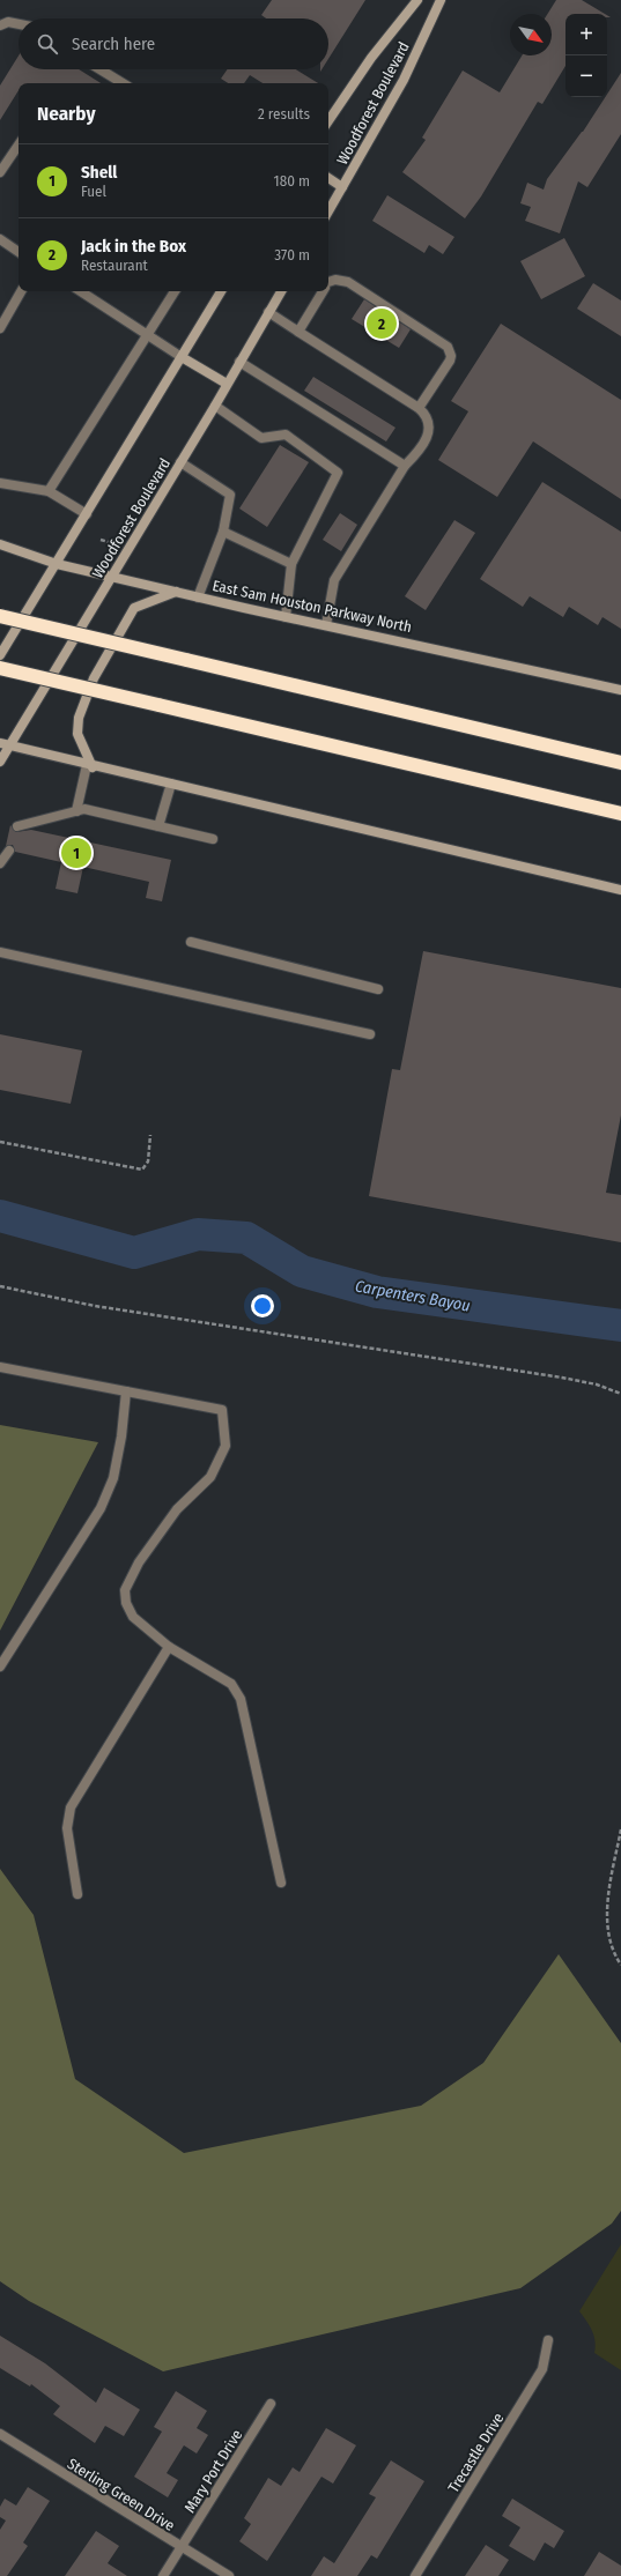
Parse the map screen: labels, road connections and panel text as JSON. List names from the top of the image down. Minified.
{"streets":{"main road":["Woodforest Boulevard","East Sam Houston Parkway North"],"street":["Trecastle Drive","Mary Port Drive","Sterling Green Drive"]},"crossings":[["Woodforest Boulevard","East Sam Houston Parkway North"],["Mary Port Drive","Sterling Green Drive"]],"water":["Carpenters Bayou"],"north":"bottom right","page":{"map_buttons":["+","−"],"search":"Search here","heading":["Nearby","2 results"],"list":[{"mark":"1","name":"Shell","note":"Fuel","value":"180 m"},{"mark":"2","name":"Jack in the Box","note":"Restaurant","value":"370 m"}],"pins":["2","1"]}}
